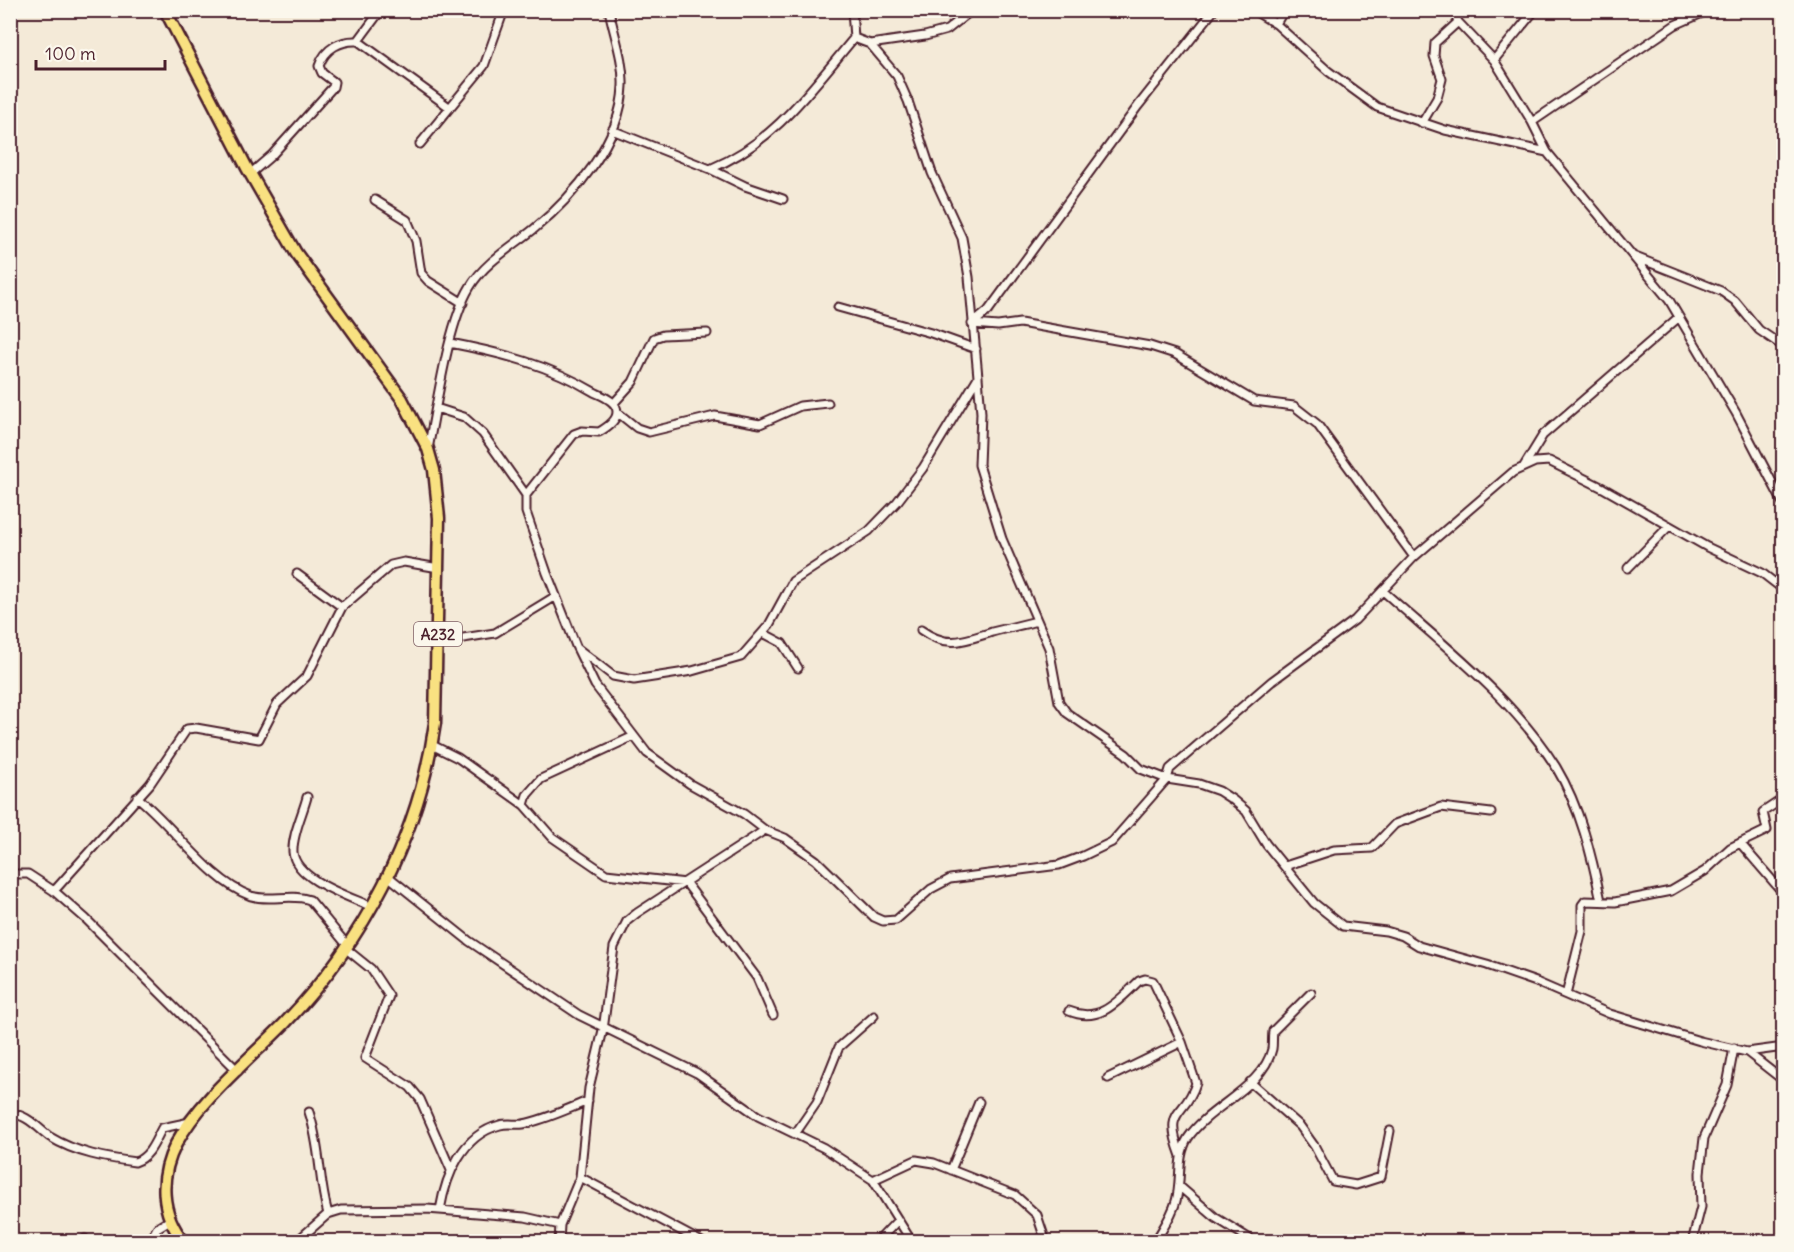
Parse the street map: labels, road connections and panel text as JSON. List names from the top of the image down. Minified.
{"streets":{"main road":["A232"]},"scale_bar":"100 m"}
